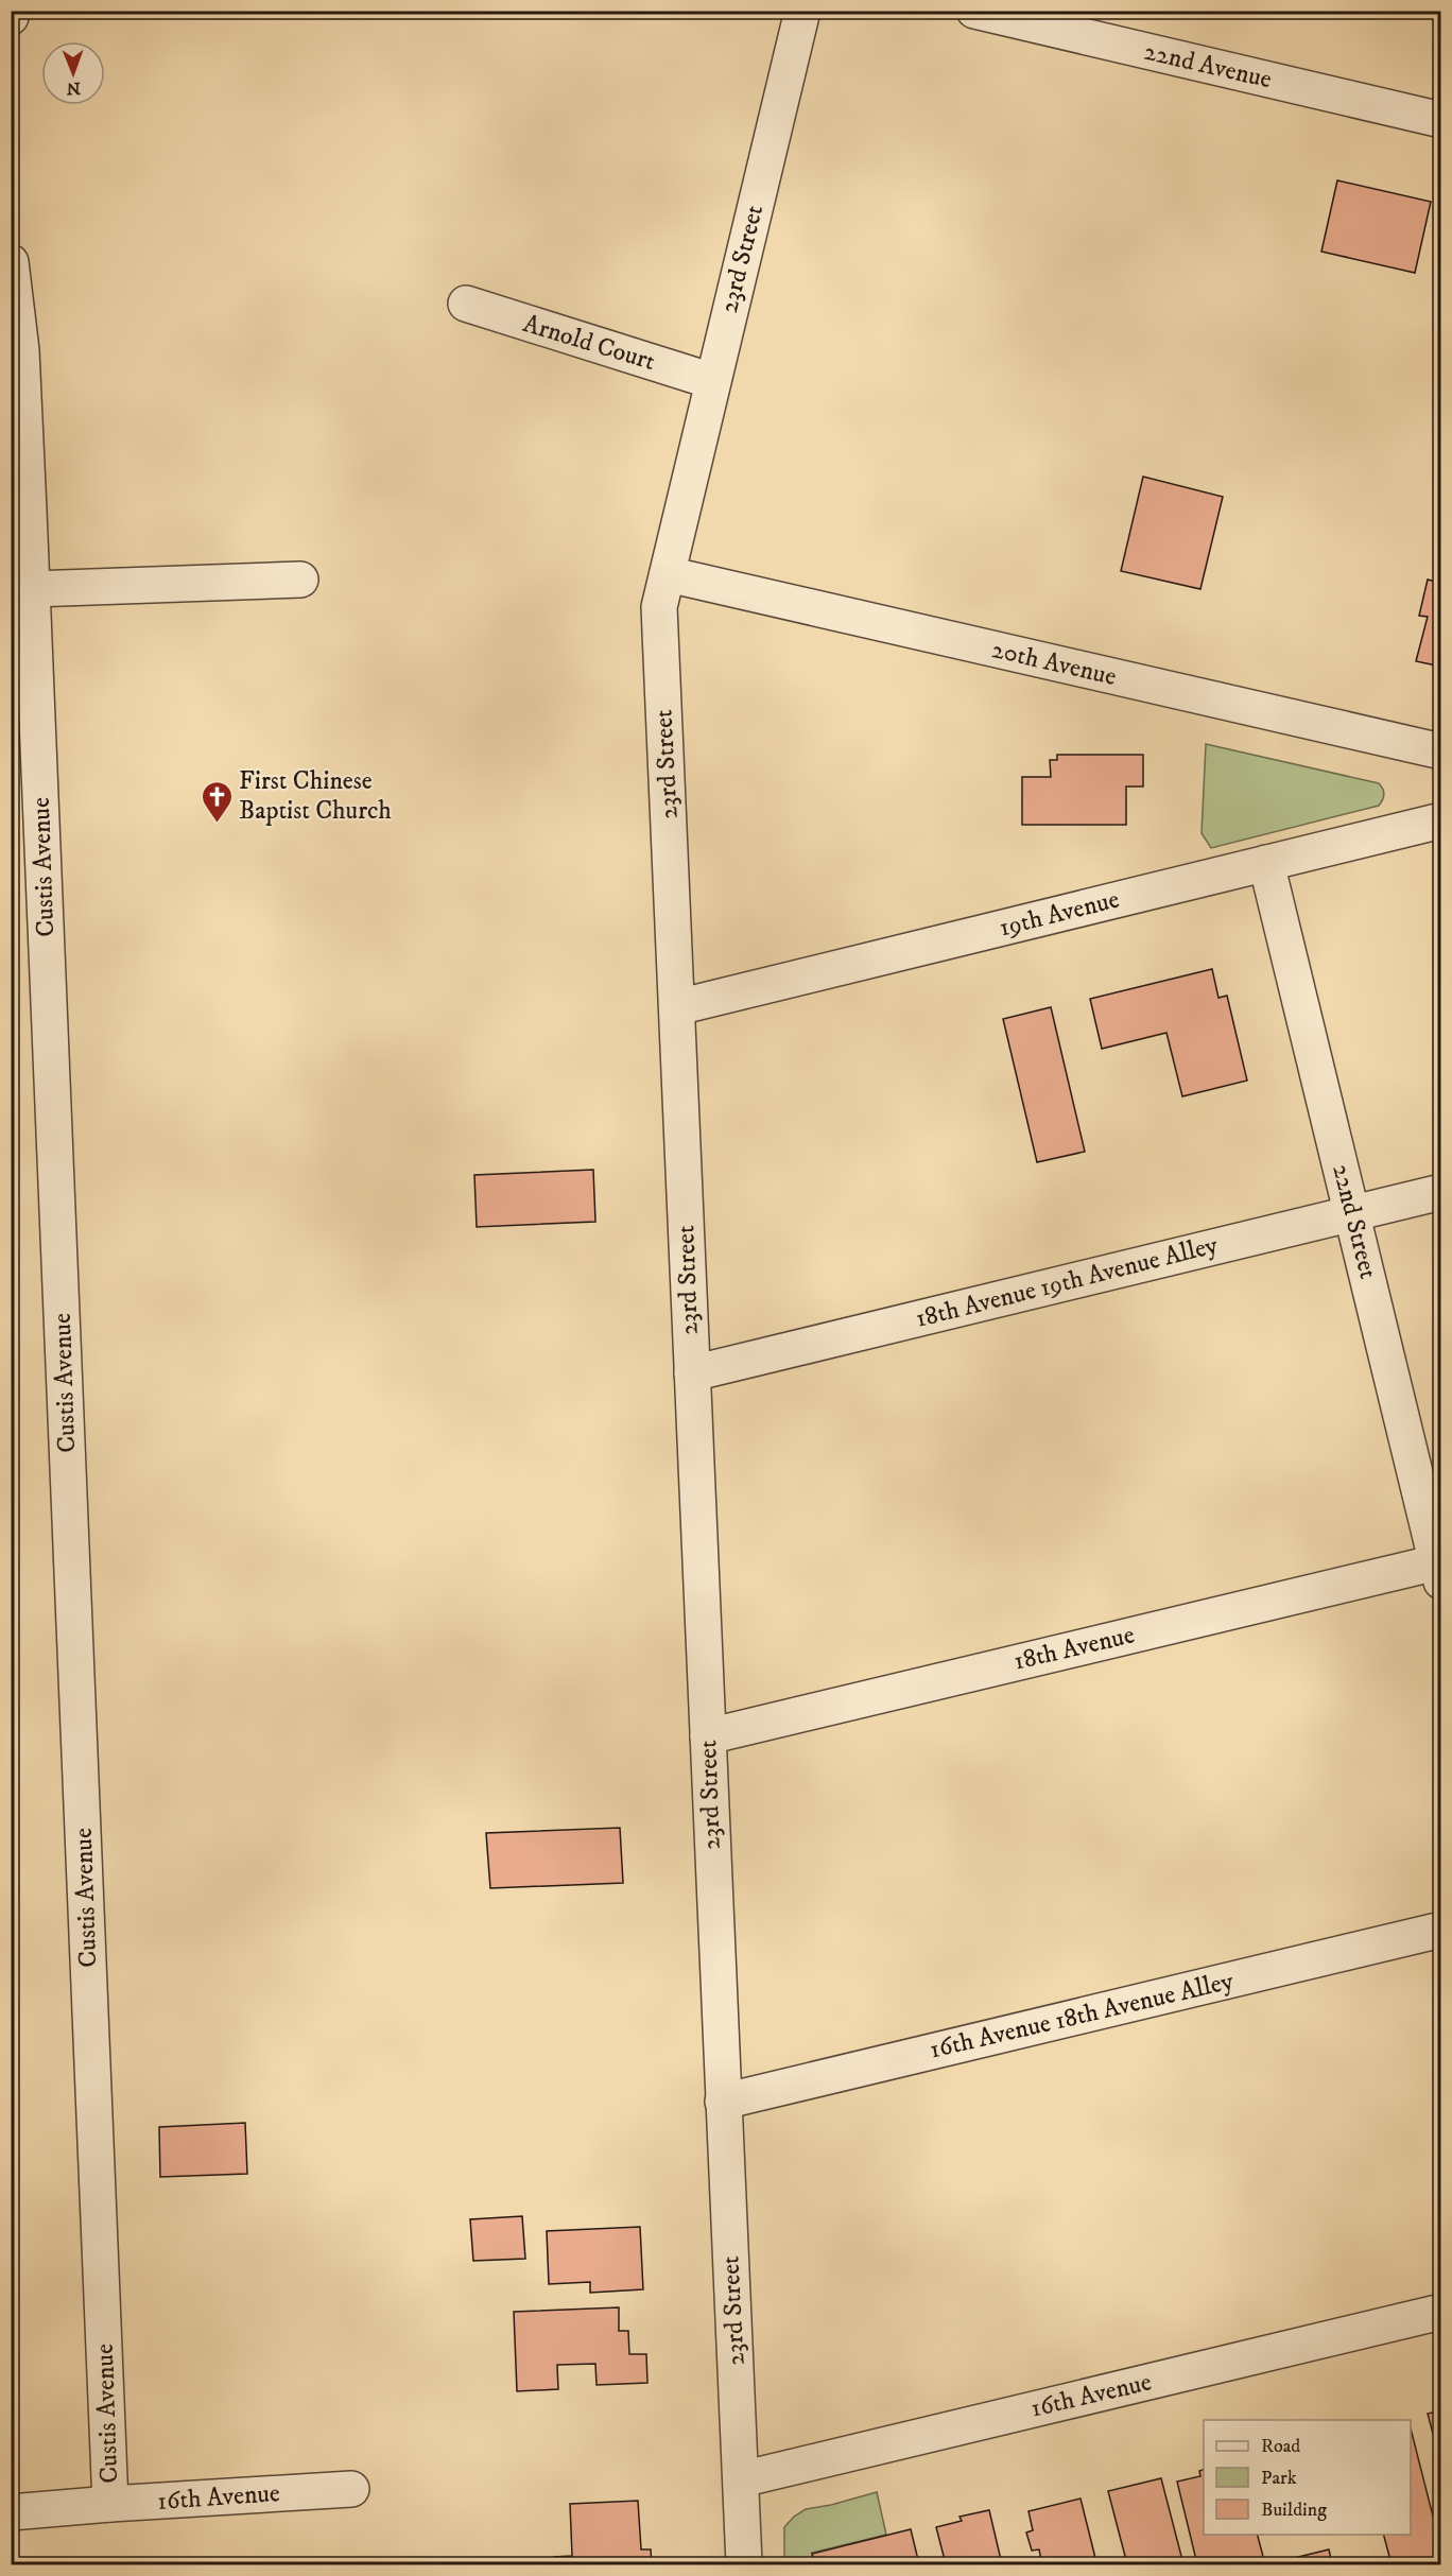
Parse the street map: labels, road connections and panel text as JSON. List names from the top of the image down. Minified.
{"streets":{"street":["22nd Avenue","23rd Street","Arnold Court","20th Avenue","Custis Avenue","19th Avenue","22nd Street","18th Avenue 19th Avenue Alley","18th Avenue","16th Avenue 18th Avenue Alley","16th Avenue"]},"crossings":[["23rd Street","Arnold Court"],["23rd Street","20th Avenue"],["23rd Street","19th Avenue"],["23rd Street","18th Avenue 19th Avenue Alley"],["23rd Street","18th Avenue"],["23rd Street","16th Avenue 18th Avenue Alley"],["23rd Street","16th Avenue"],["Custis Avenue","16th Avenue"],["19th Avenue","22nd Street"],["22nd Street","18th Avenue 19th Avenue Alley"],["22nd Street","18th Avenue"]],"places":{"church":["First Chinese Baptist Church"]},"legend":["Road","Park","Building"],"north":"bottom"}
